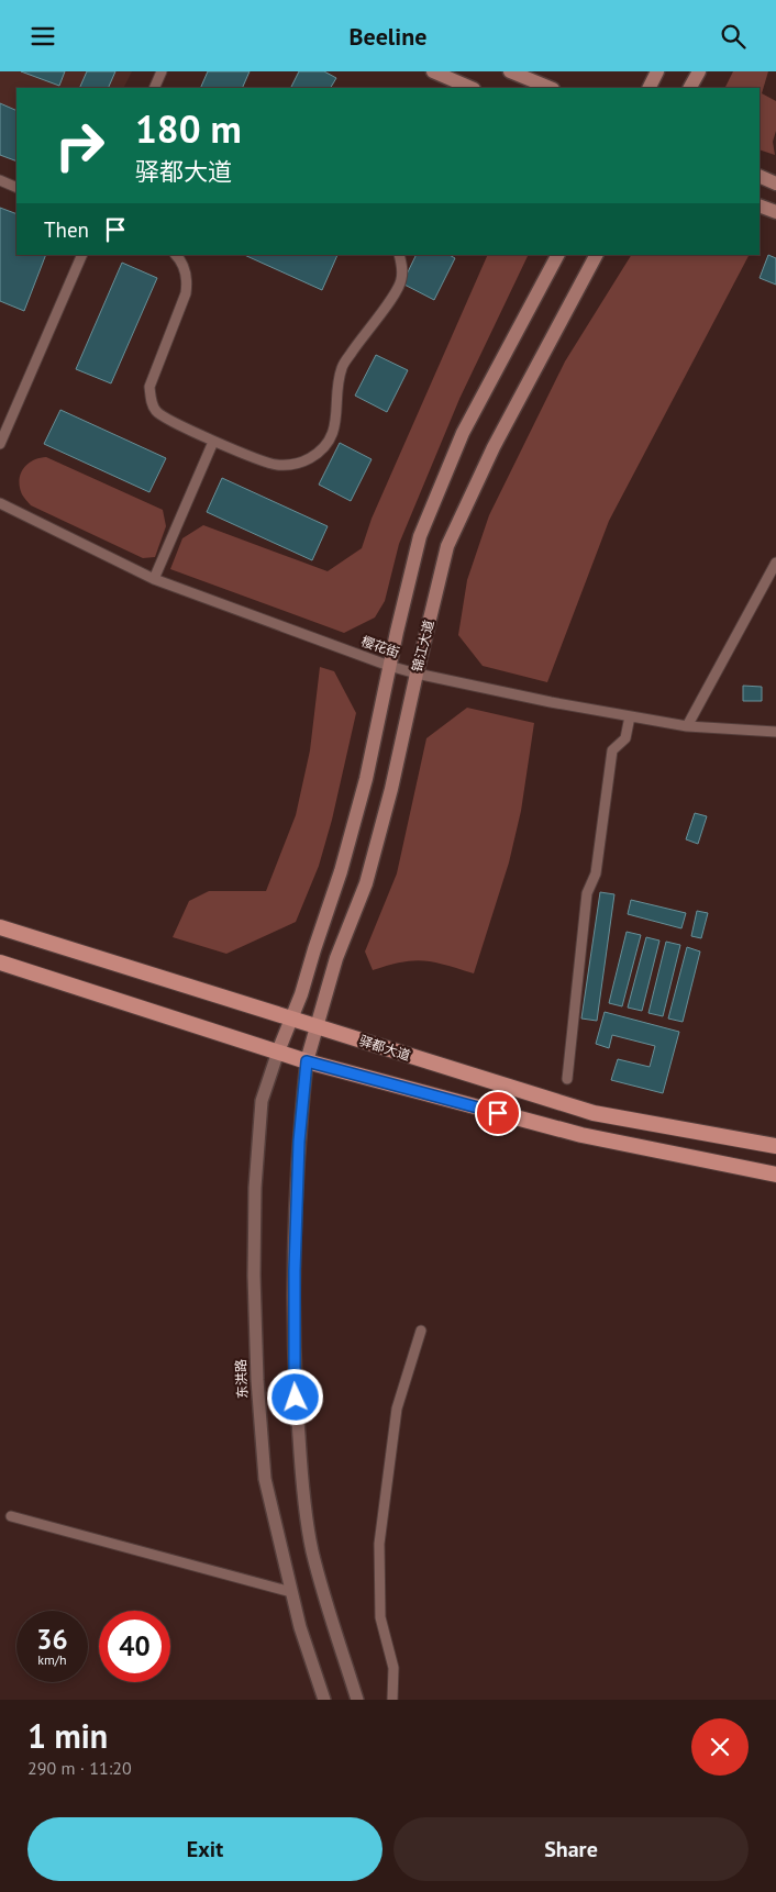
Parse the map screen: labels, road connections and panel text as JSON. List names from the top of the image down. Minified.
{"streets":{"main road":["锦江大道","驿都大道"],"street":["樱花街","东洪路"]},"crossings":[["锦江大道","樱花街"],["锦江大道","驿都大道"],["锦江大道","东洪路"]],"page":{"header":"Beeline","turn":["180 m","驿都大道"],"then":"Then","speed":"36 km/h","limit":"40","heading":["1 min","290 m · 11:20"],"buttons":["Exit","Share"]}}
